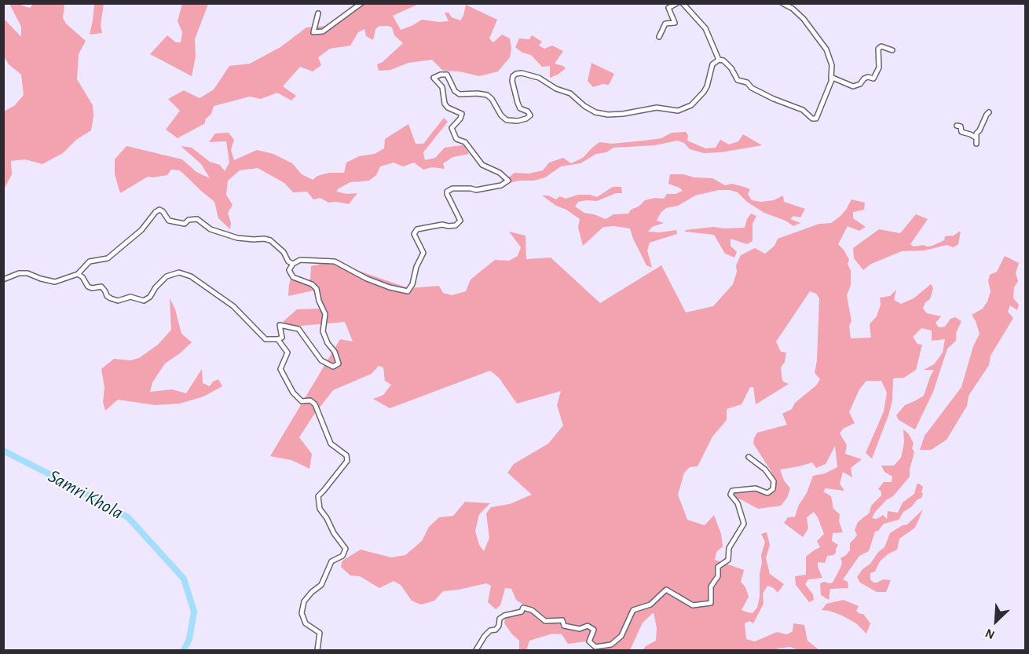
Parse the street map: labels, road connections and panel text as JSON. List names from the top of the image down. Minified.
{"water":["Samri Khola"],"north":"bottom left"}
